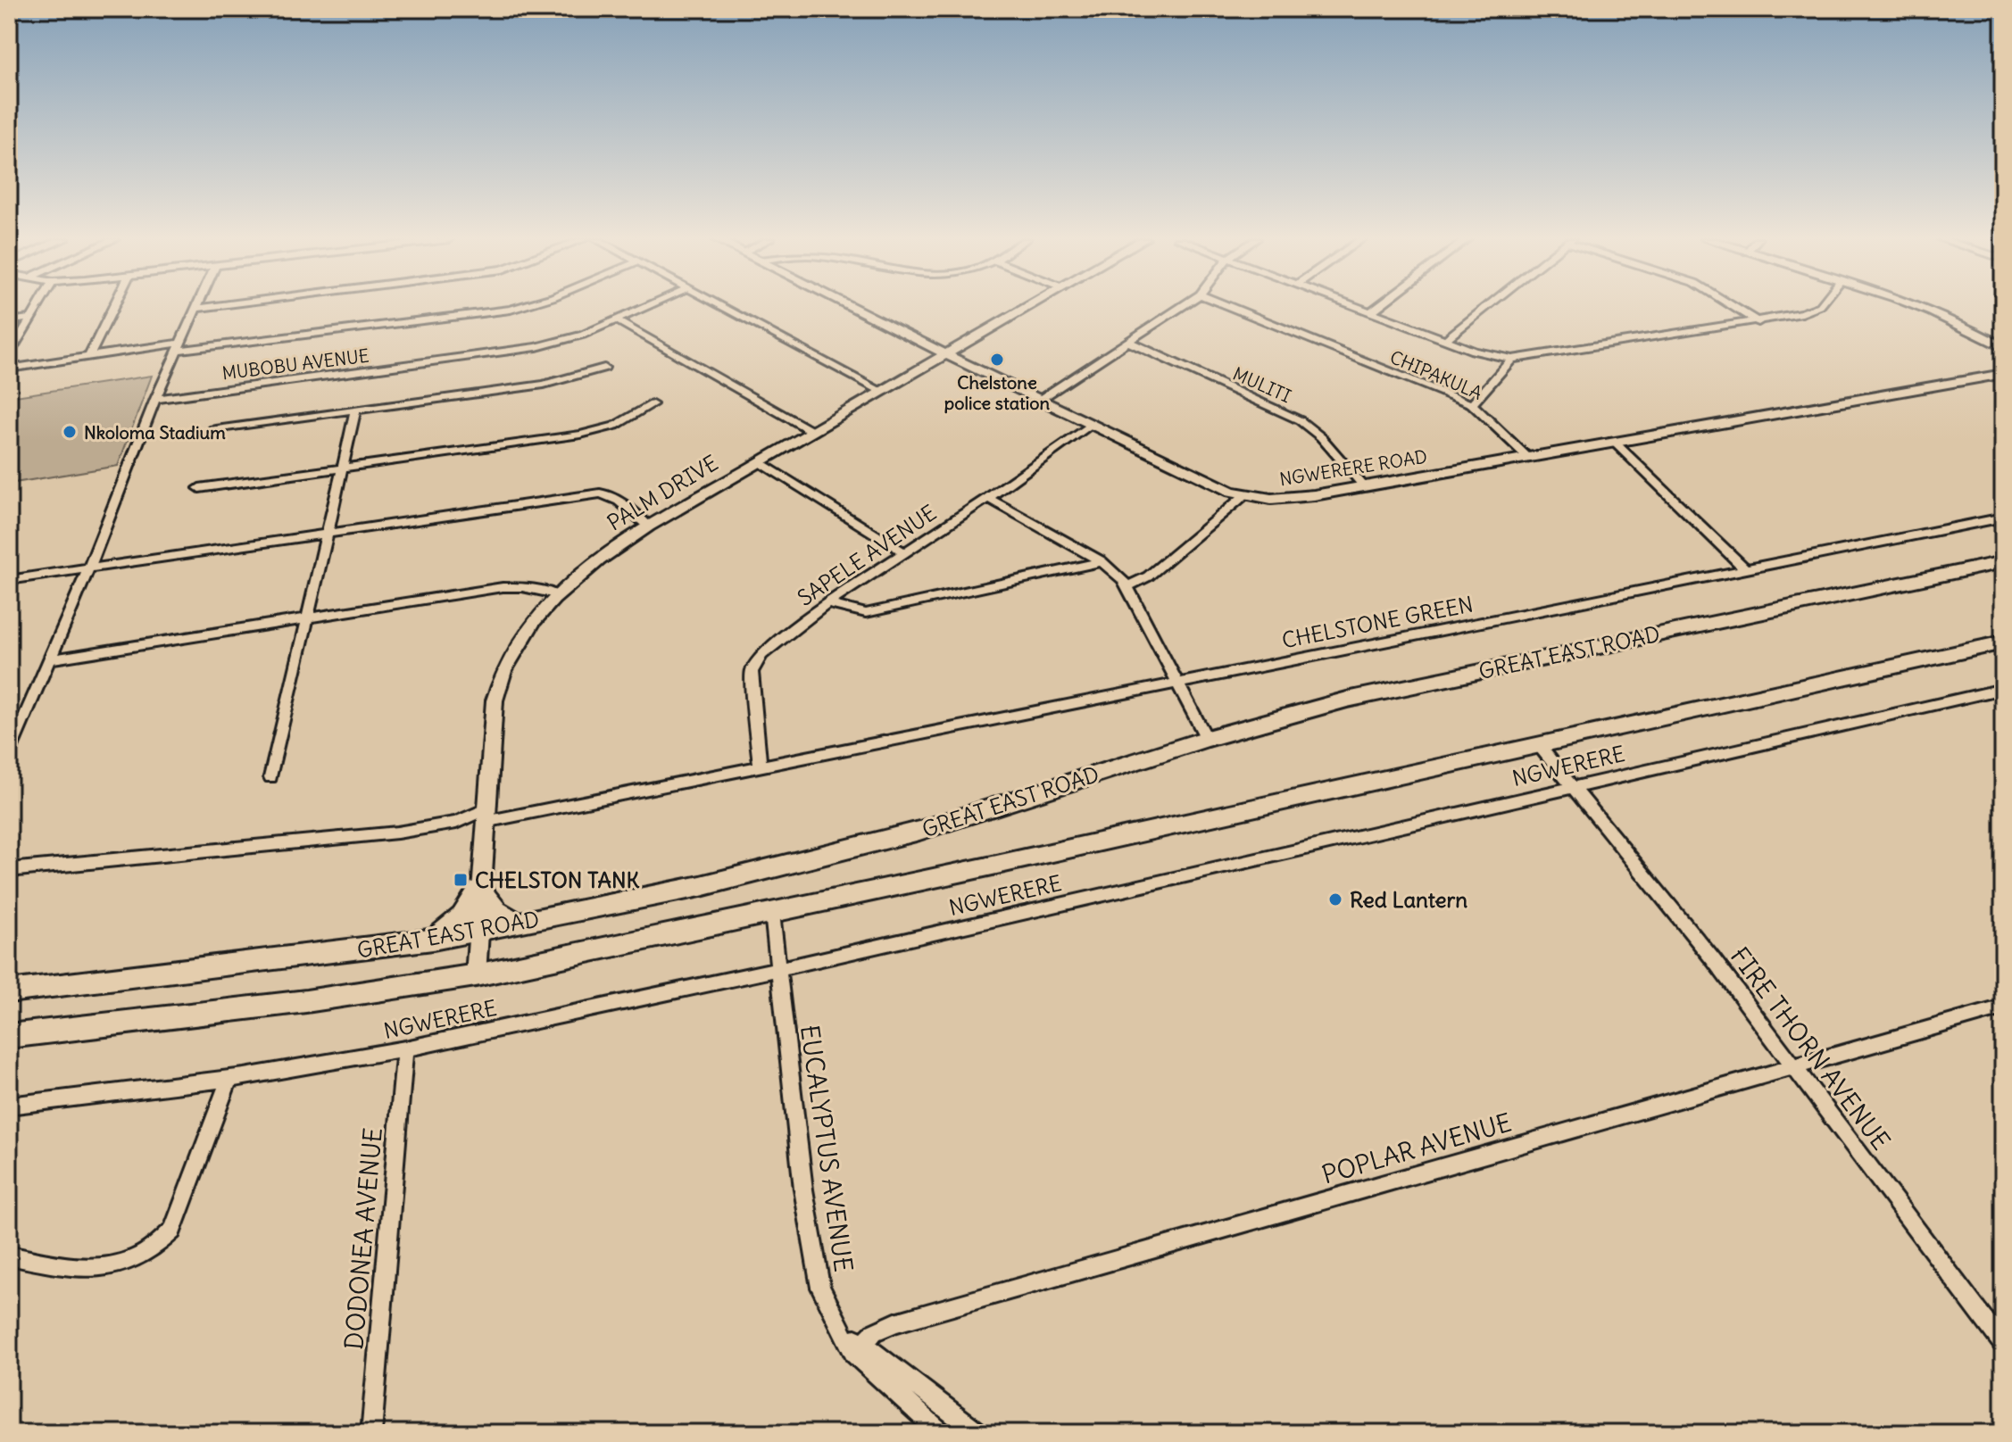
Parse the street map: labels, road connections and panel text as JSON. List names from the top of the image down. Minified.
{"streets":{"main road":["GREAT EAST ROAD"],"street":["MUBOBU AVENUE","CHIPAKULA","MULITI","NGWERERE ROAD","PALM DRIVE","SAPELE AVENUE","CHELSTONE GREEN","NGWERERE","FIRE THORN AVENUE","EUCALYPTUS AVENUE","POPLAR AVENUE","DODONEA AVENUE"]},"crossings":[["CHIPAKULA","NGWERERE ROAD"],["MULITI","NGWERERE ROAD"],["NGWERERE ROAD","PALM DRIVE"],["NGWERERE ROAD","SAPELE AVENUE"],["PALM DRIVE","CHELSTONE GREEN"],["PALM DRIVE","GREAT EAST ROAD"],["SAPELE AVENUE","CHELSTONE GREEN"],["GREAT EAST ROAD","FIRE THORN AVENUE"],["GREAT EAST ROAD","EUCALYPTUS AVENUE"],["NGWERERE","FIRE THORN AVENUE"],["NGWERERE","EUCALYPTUS AVENUE"],["NGWERERE","DODONEA AVENUE"],["FIRE THORN AVENUE","POPLAR AVENUE"],["EUCALYPTUS AVENUE","POPLAR AVENUE"]],"places":{"other":["Chelstone police station","Nkoloma Stadium","Red Lantern"],"transit":["CHELSTON TANK"]}}
